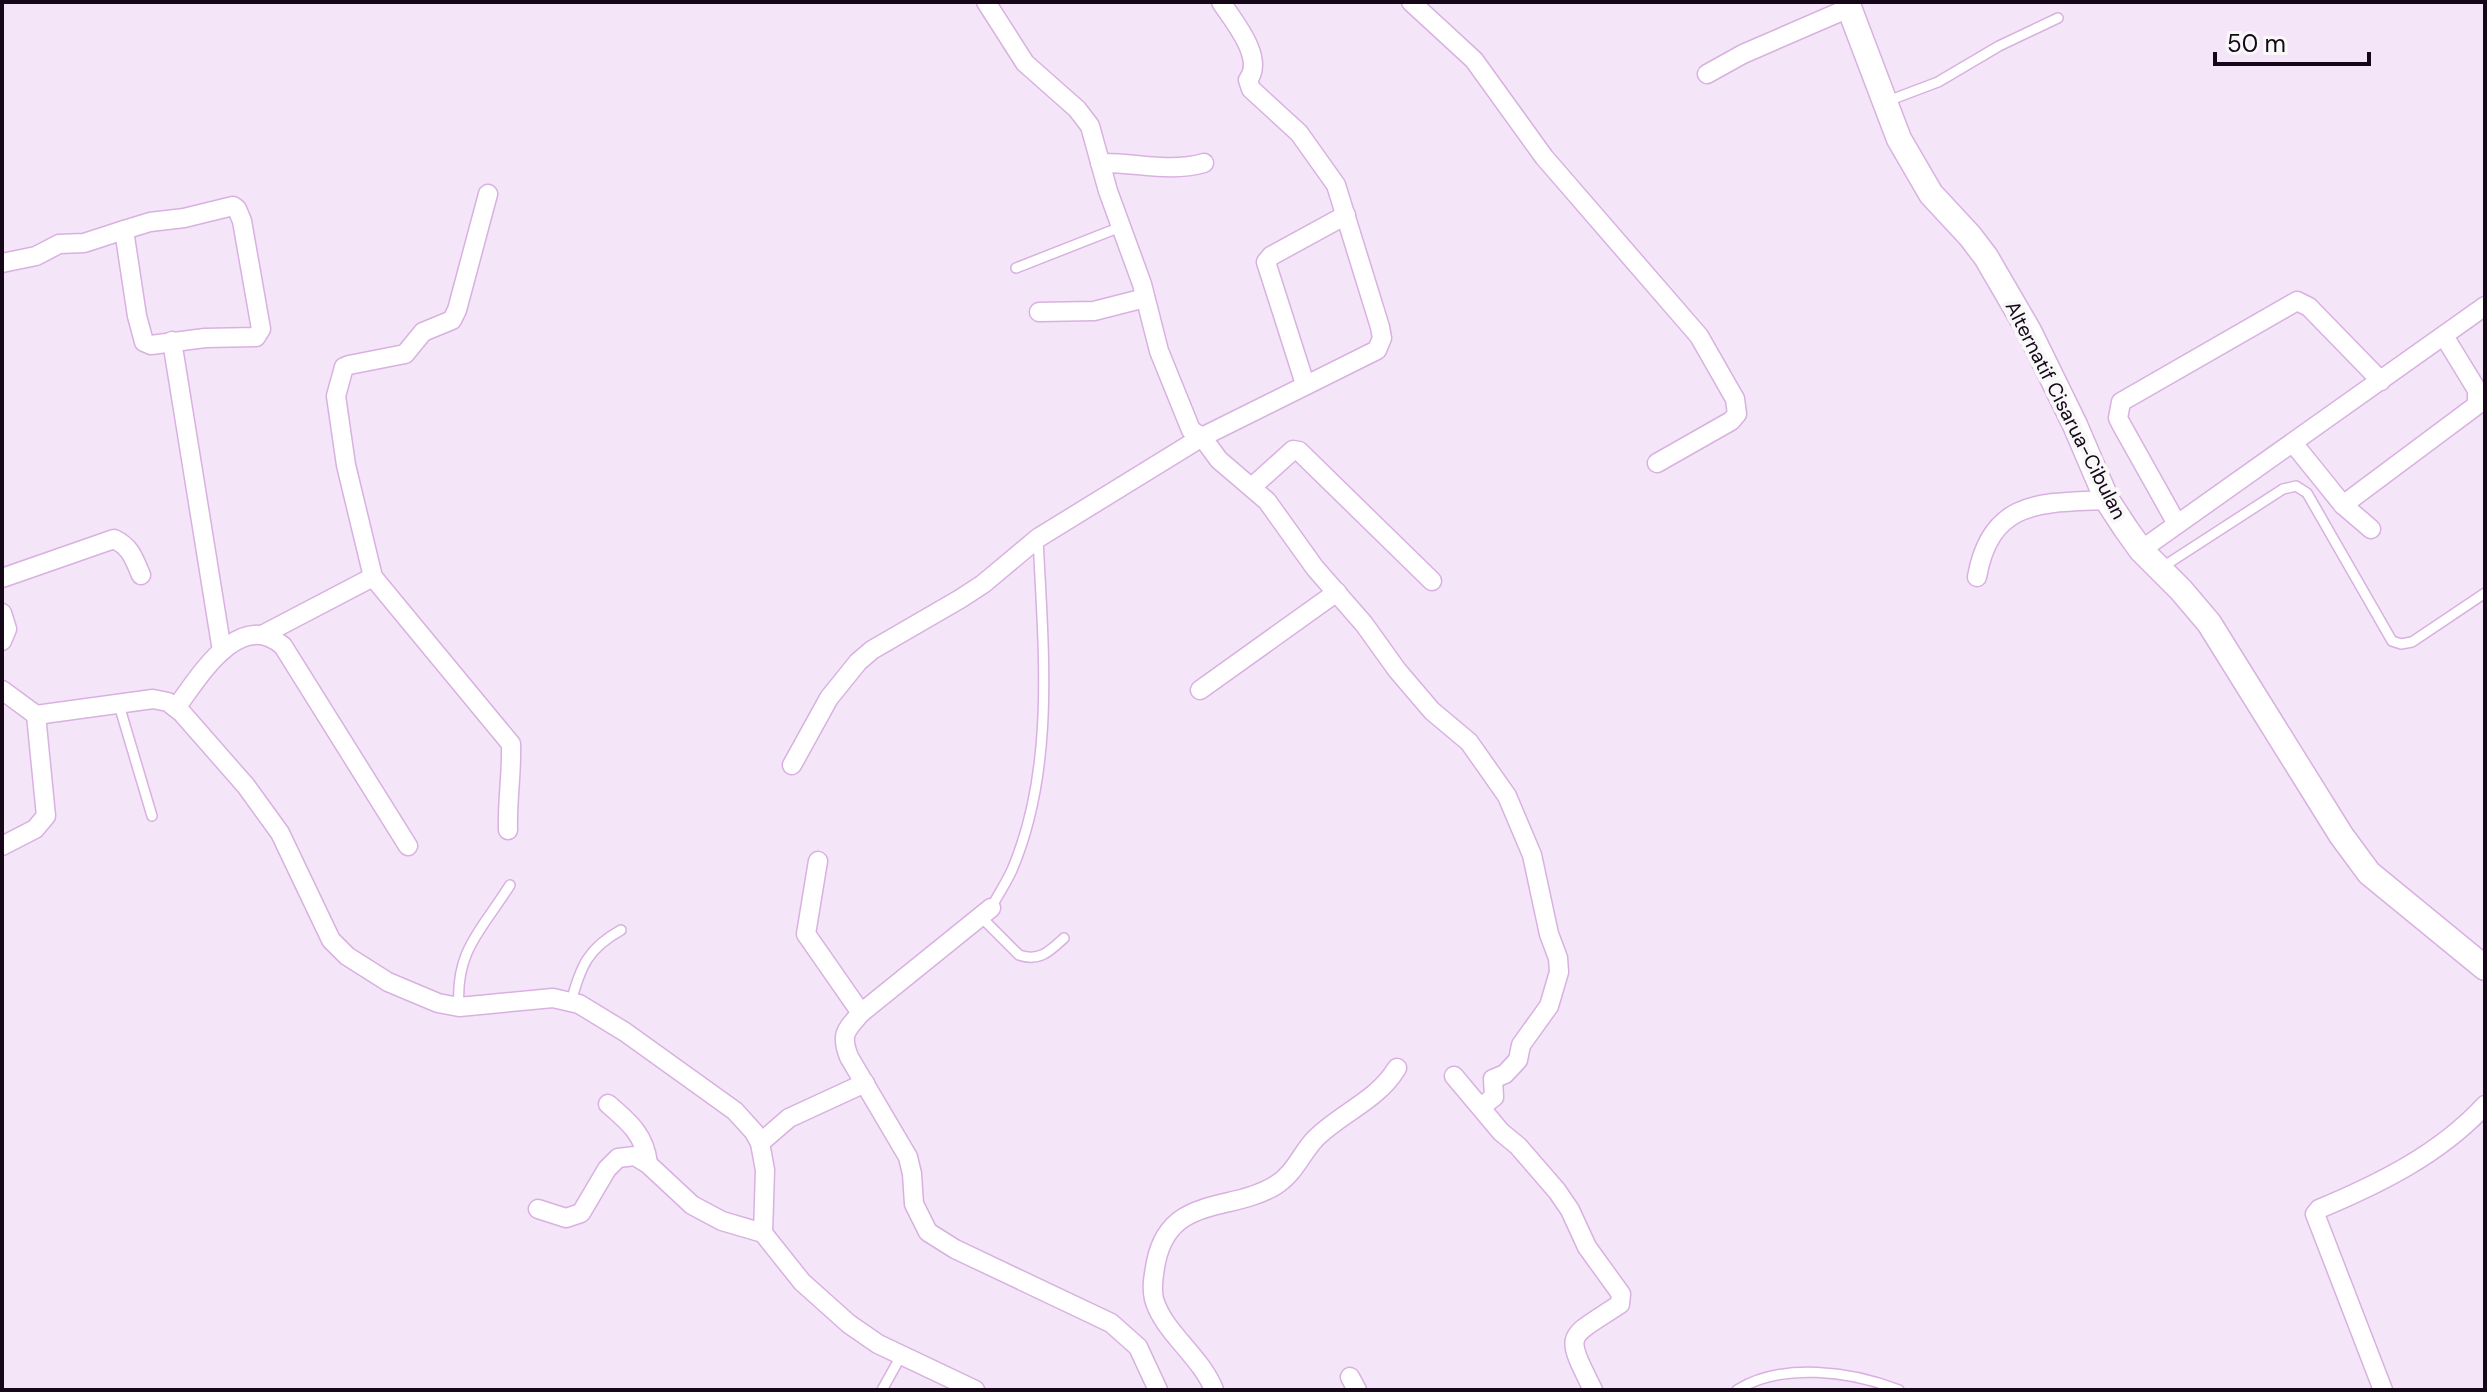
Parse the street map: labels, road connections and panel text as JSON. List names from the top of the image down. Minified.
{"streets":{"street":["Alternatif Cisarua-Cibulan"]},"scale_bar":"50 m"}
